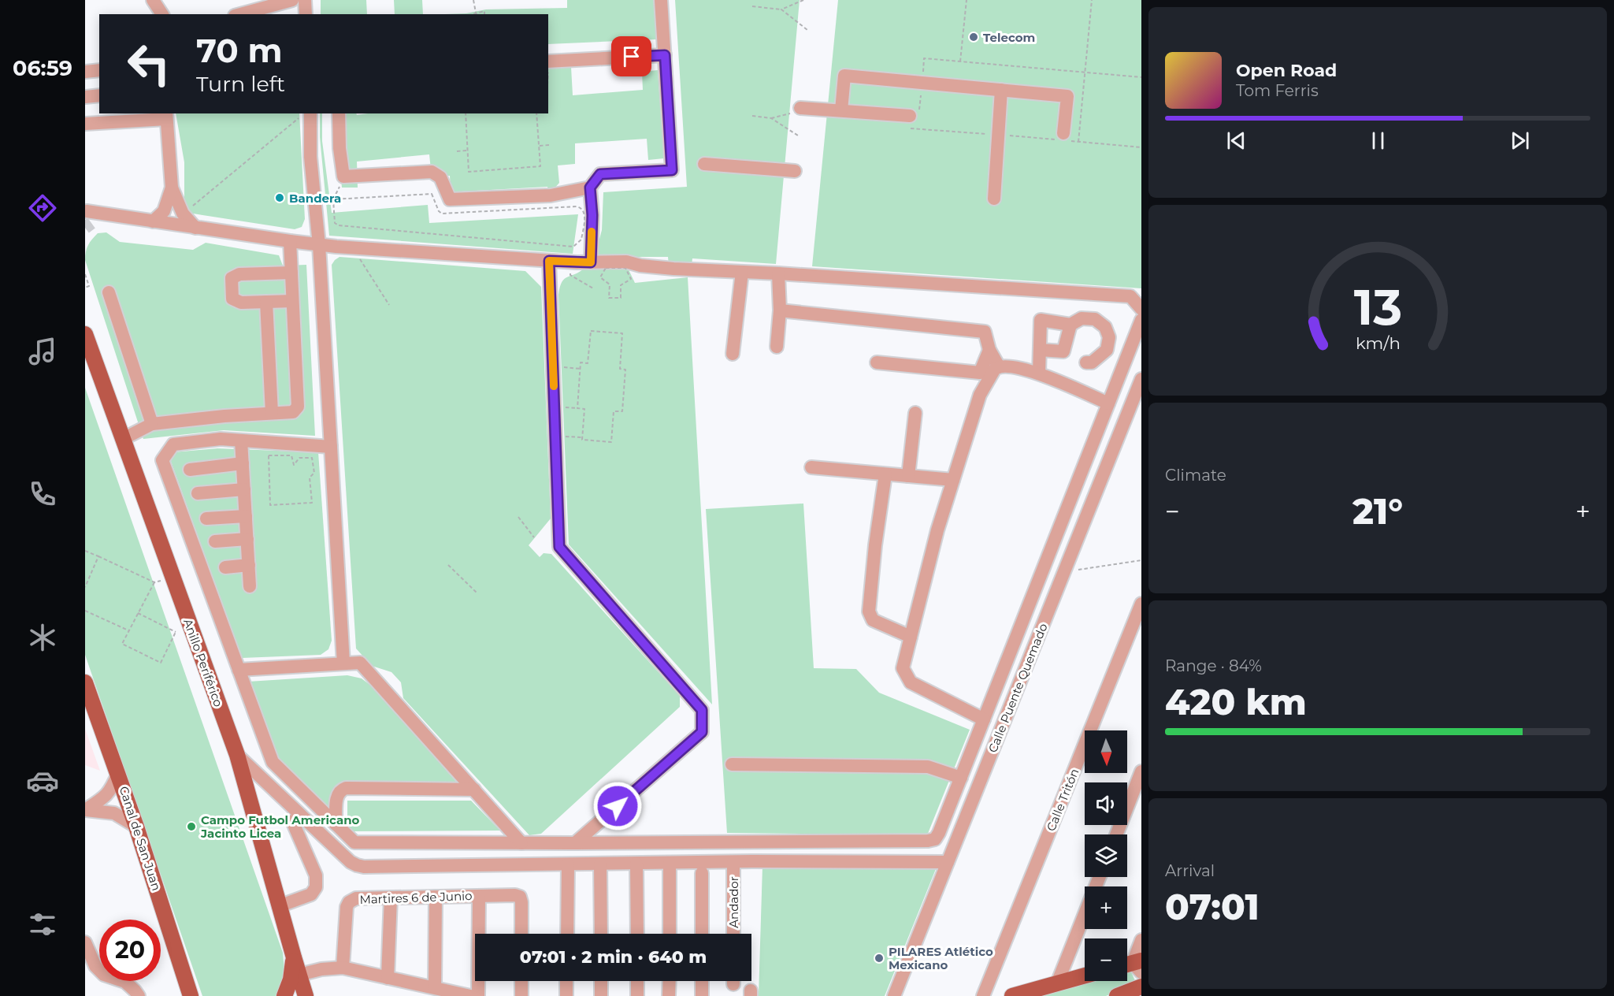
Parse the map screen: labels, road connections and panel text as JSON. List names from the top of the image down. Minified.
{"streets":{"main road":["Anillo Periférico","Canal de San Juan"],"street":["Calle Puente Quemado","Calle Tritón","Martires 6 de Junio","Andador"]},"places":["Telecom","Bandera","Campo Futbol Americano Jacinto Licea","PILARES Atlético Mexicano"],"north":"bottom","page":{"tabs":"06:59","turn":["70 m","Turn left"],"song":["Open Road","Tom Ferris"],"tile":["Climate",["Range · 84%","420 km"],["Arrival","07:01"]],"heat":["−","21°","+"],"map_buttons":["+","−"],"limit":"20","trip":"07:01 · 2 min · 640 m","gauge":["13","km/h"]}}
